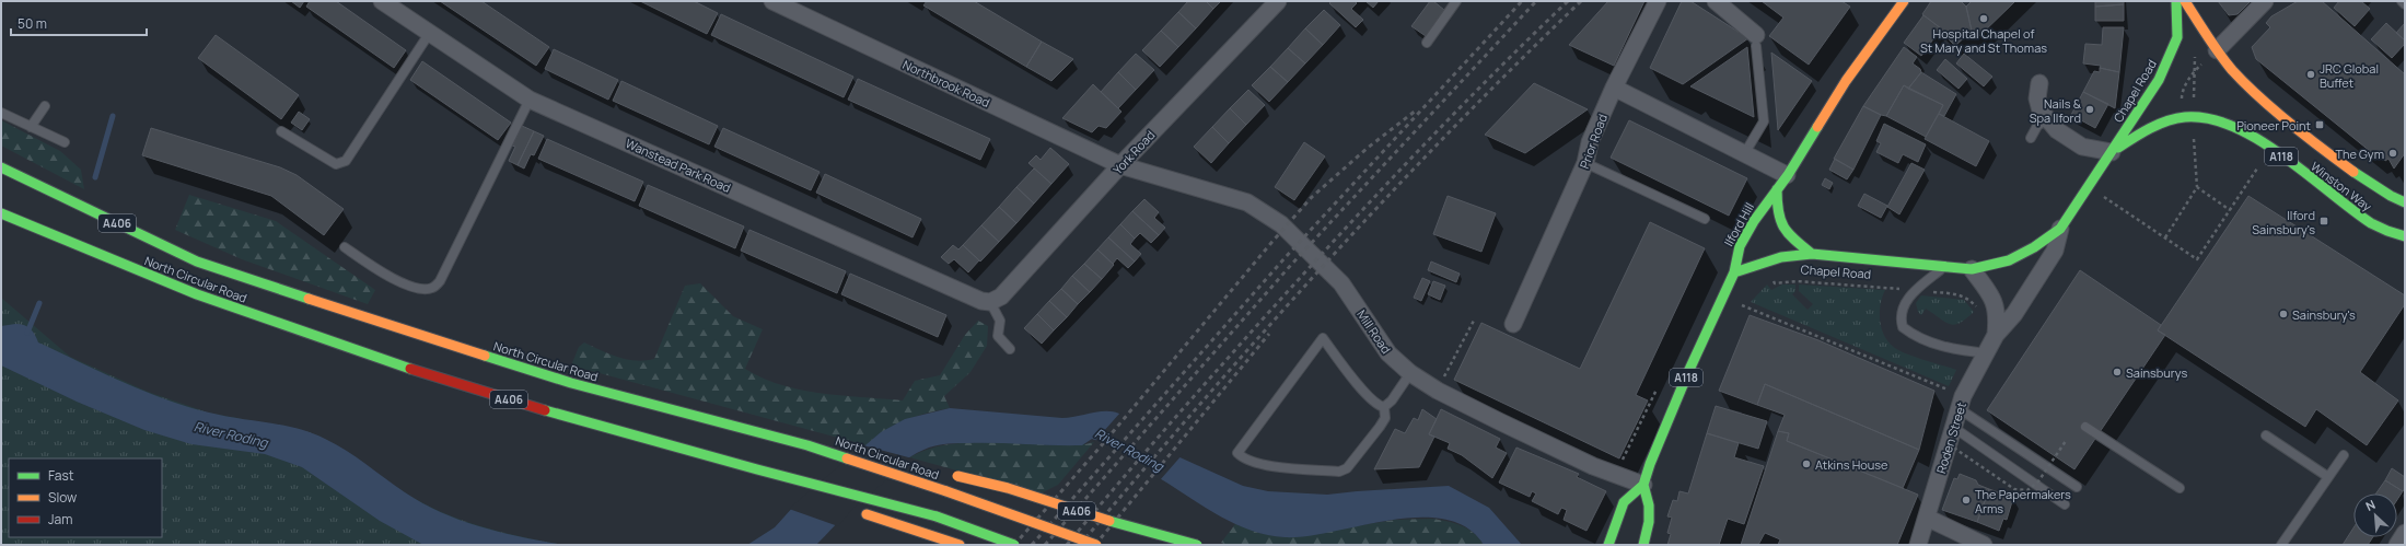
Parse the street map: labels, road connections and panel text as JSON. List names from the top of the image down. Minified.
{"streets":{"main road":["Chapel Road","A118","Winston Way","A406","Ilford Hill","North Circular Road"],"street":["Northbrook Road","Prior Road","York Road","Wanstead Park Road","Mill Road","Roden Street"]},"crossings":[["Northbrook Road","York Road"],["Northbrook Road","Mill Road"],["Chapel Road","A118"],["Chapel Road","Winston Way"],["Chapel Road","Ilford Hill"],["Chapel Road","Roden Street"],["York Road","Wanstead Park Road"],["York Road","Mill Road"],["A118","Winston Way"],["A118","Roden Street"],["A406","North Circular Road"],["Ilford Hill","Mill Road"]],"water":["River Roding"],"places":{"other":["Hospital Chapel of St Mary and St Thomas","JRC Global Buffet","Nails & Spa Ilford","The Gym","Sainsbury's","Sainsburys","Atkins House","The Papermakers Arms"],"transit":["Pioneer Point","Ilford Sainsbury's"]},"legend":["Fast","Slow","Jam"],"scale_bar":"50 m","north":"top left"}
